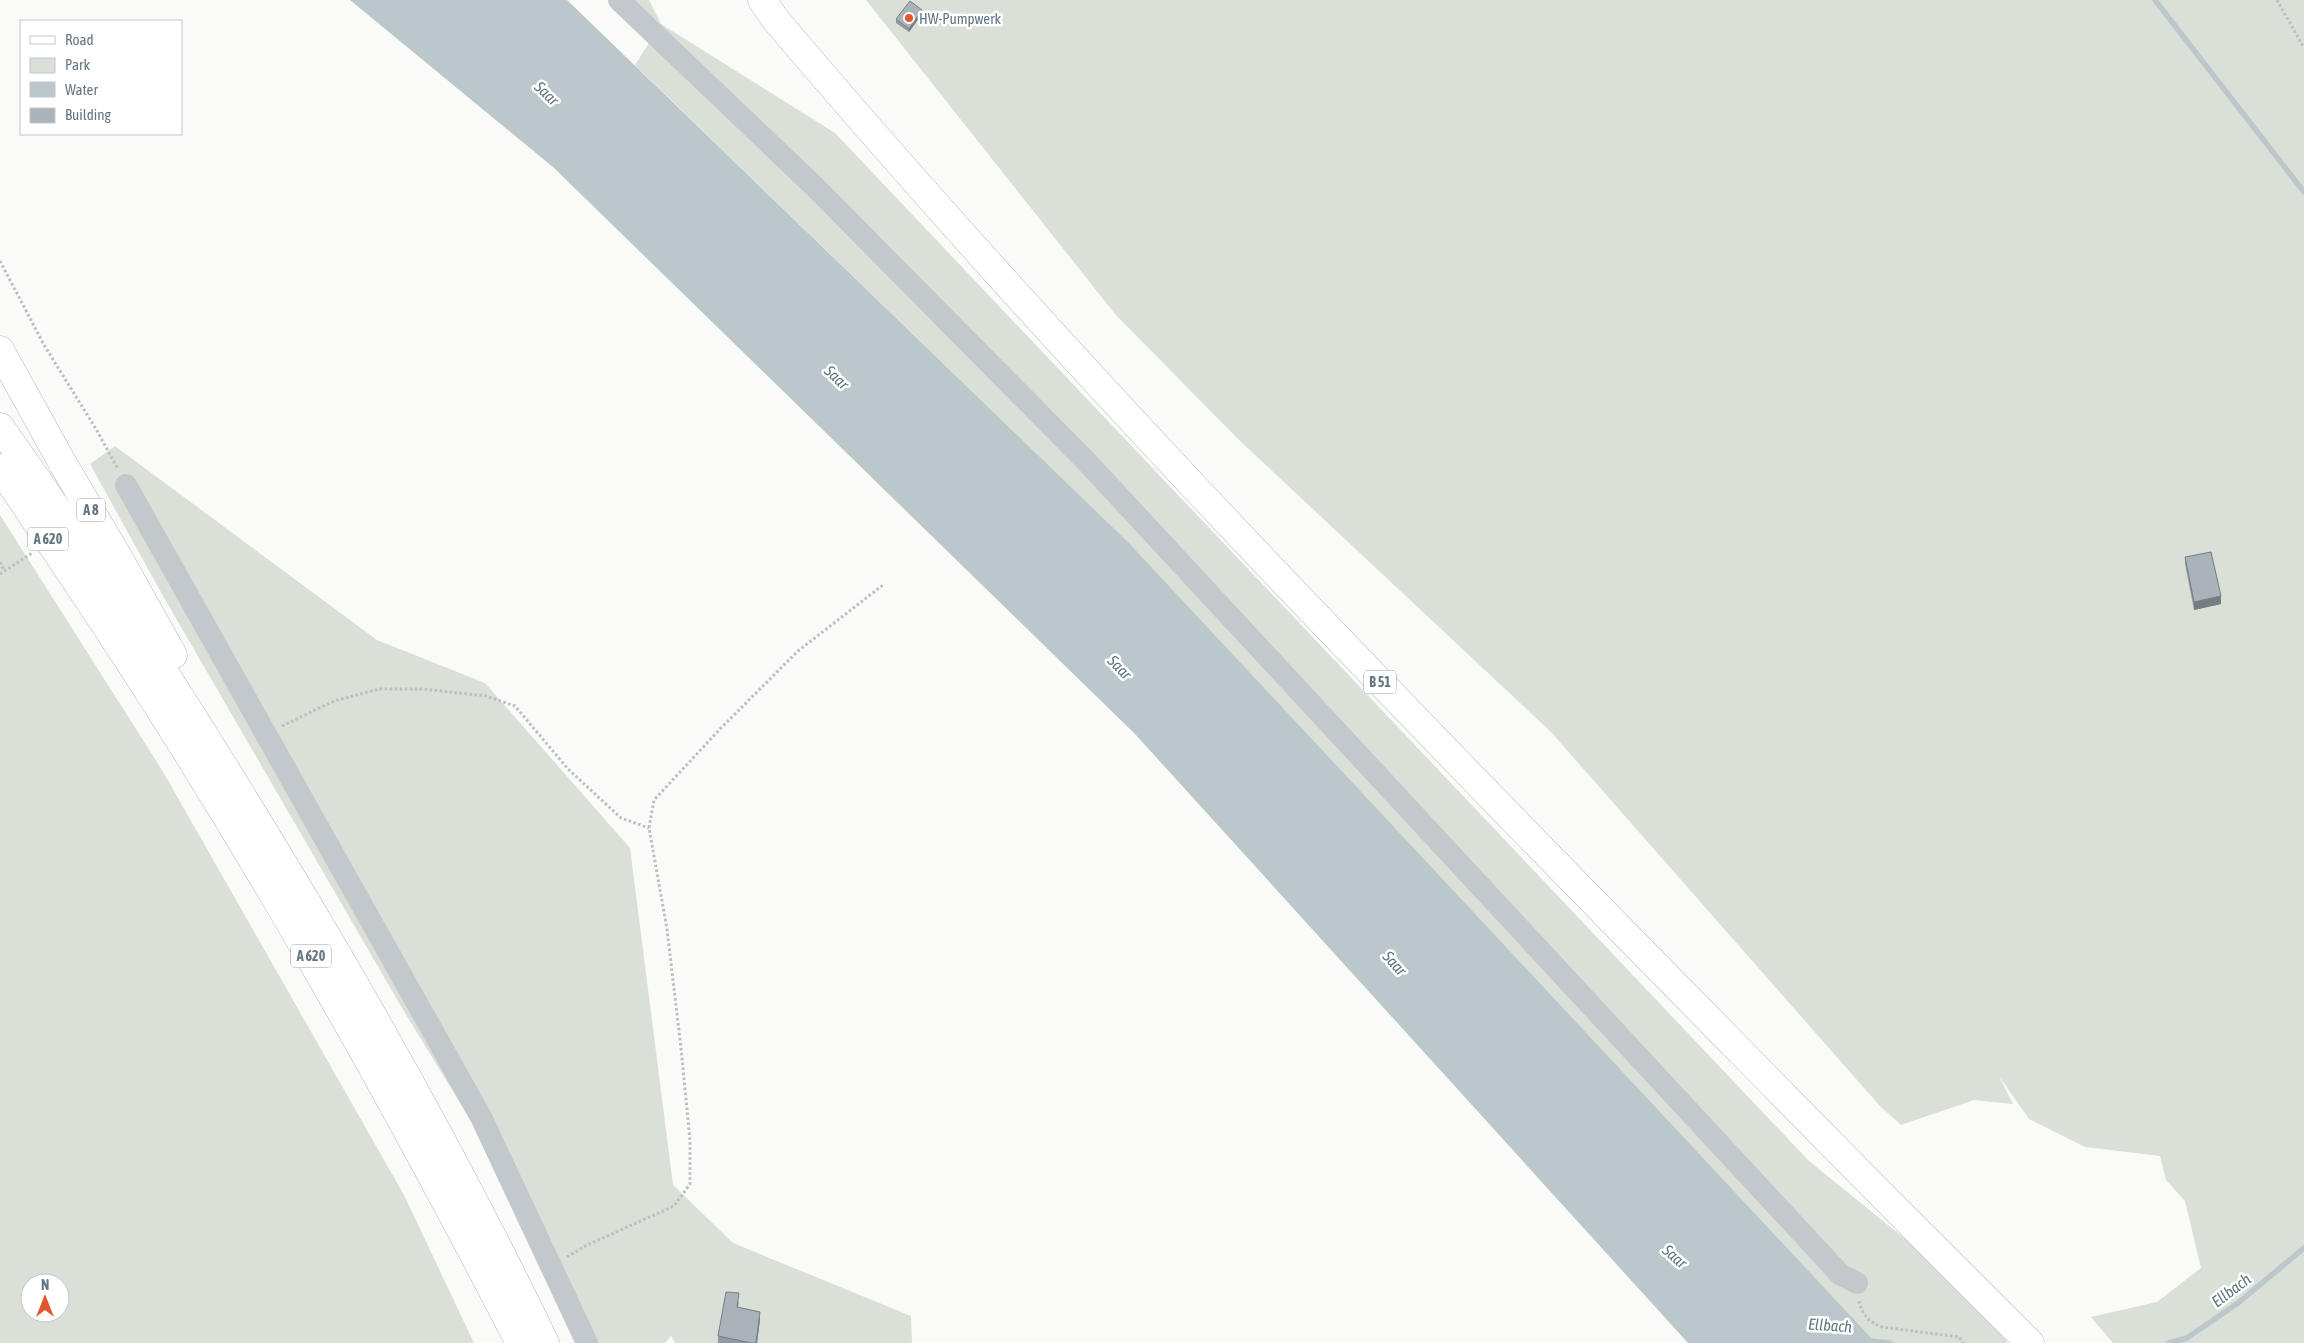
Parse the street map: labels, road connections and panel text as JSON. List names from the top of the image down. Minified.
{"streets":{"main road":["A 8","A 620","B 51"]},"crossings":[["A 8","A 620"]],"water":["Saar","Ellbach"],"places":["HW-Pumpwerk"],"legend":["Road","Park","Water","Building"],"north":"top"}
